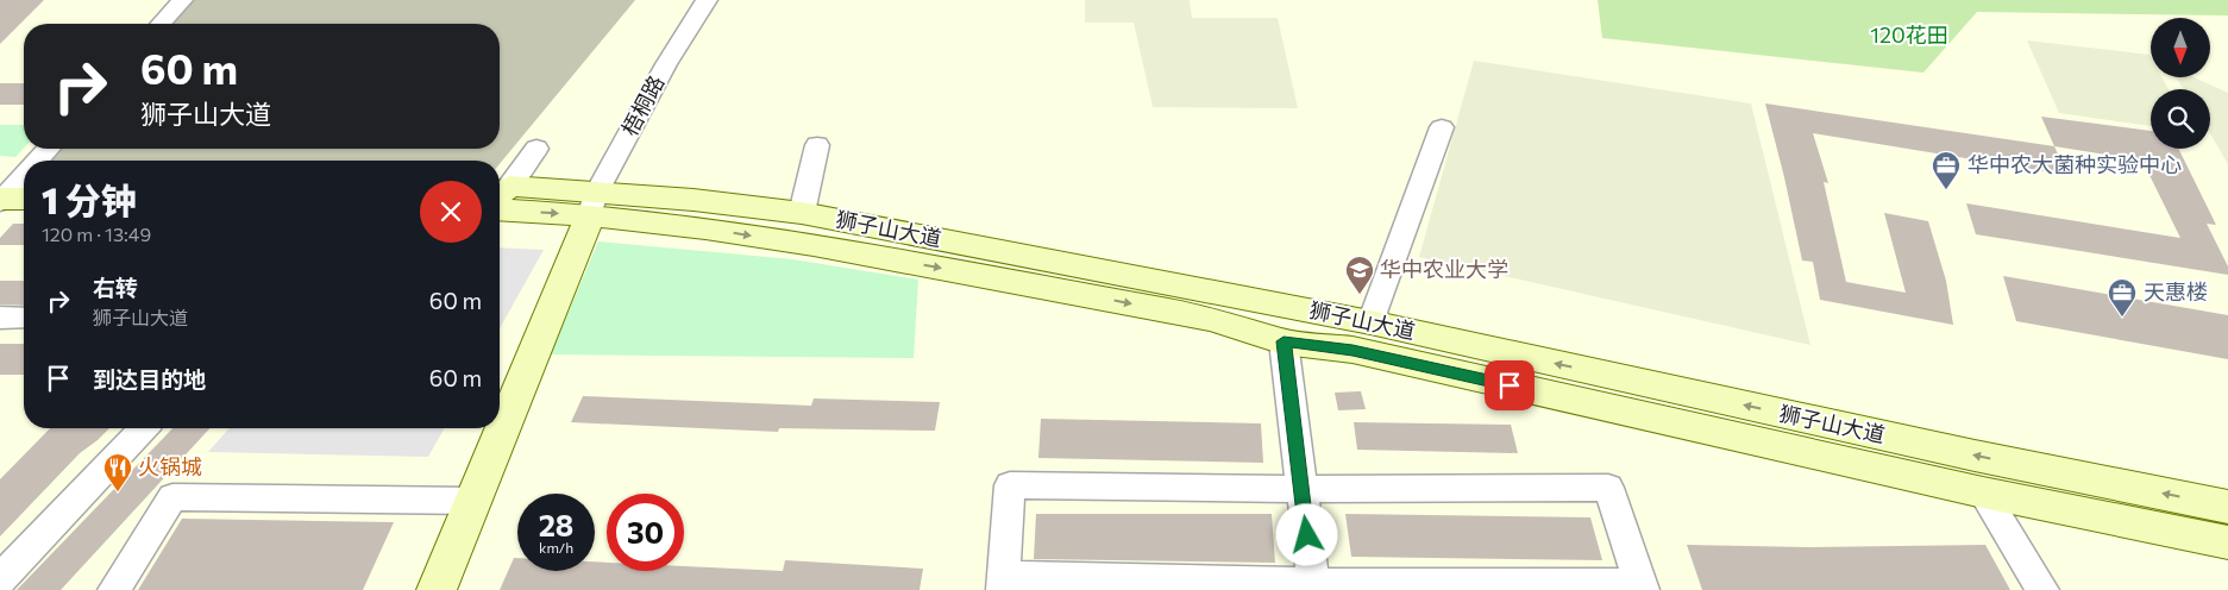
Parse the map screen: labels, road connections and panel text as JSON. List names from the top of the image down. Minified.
{"streets":{"street":["梧桐路","狮子山大道"]},"crossings":[["梧桐路","狮子山大道"]],"parks":["120花田"],"places":{"office":["华中农大菌种实验中心","天惠楼"],"school or university":["华中农业大学"],"restaurant":["火锅城"]},"north":"bottom","page":{"turn":["60 m","狮子山大道"],"heading":["1 分钟","120 m · 13:49"],"list":[{"name":"右转","note":"狮子山大道","value":"60 m"},{"name":"到达目的地","value":"60 m"}],"speed":"28 km/h","limit":"30"}}
